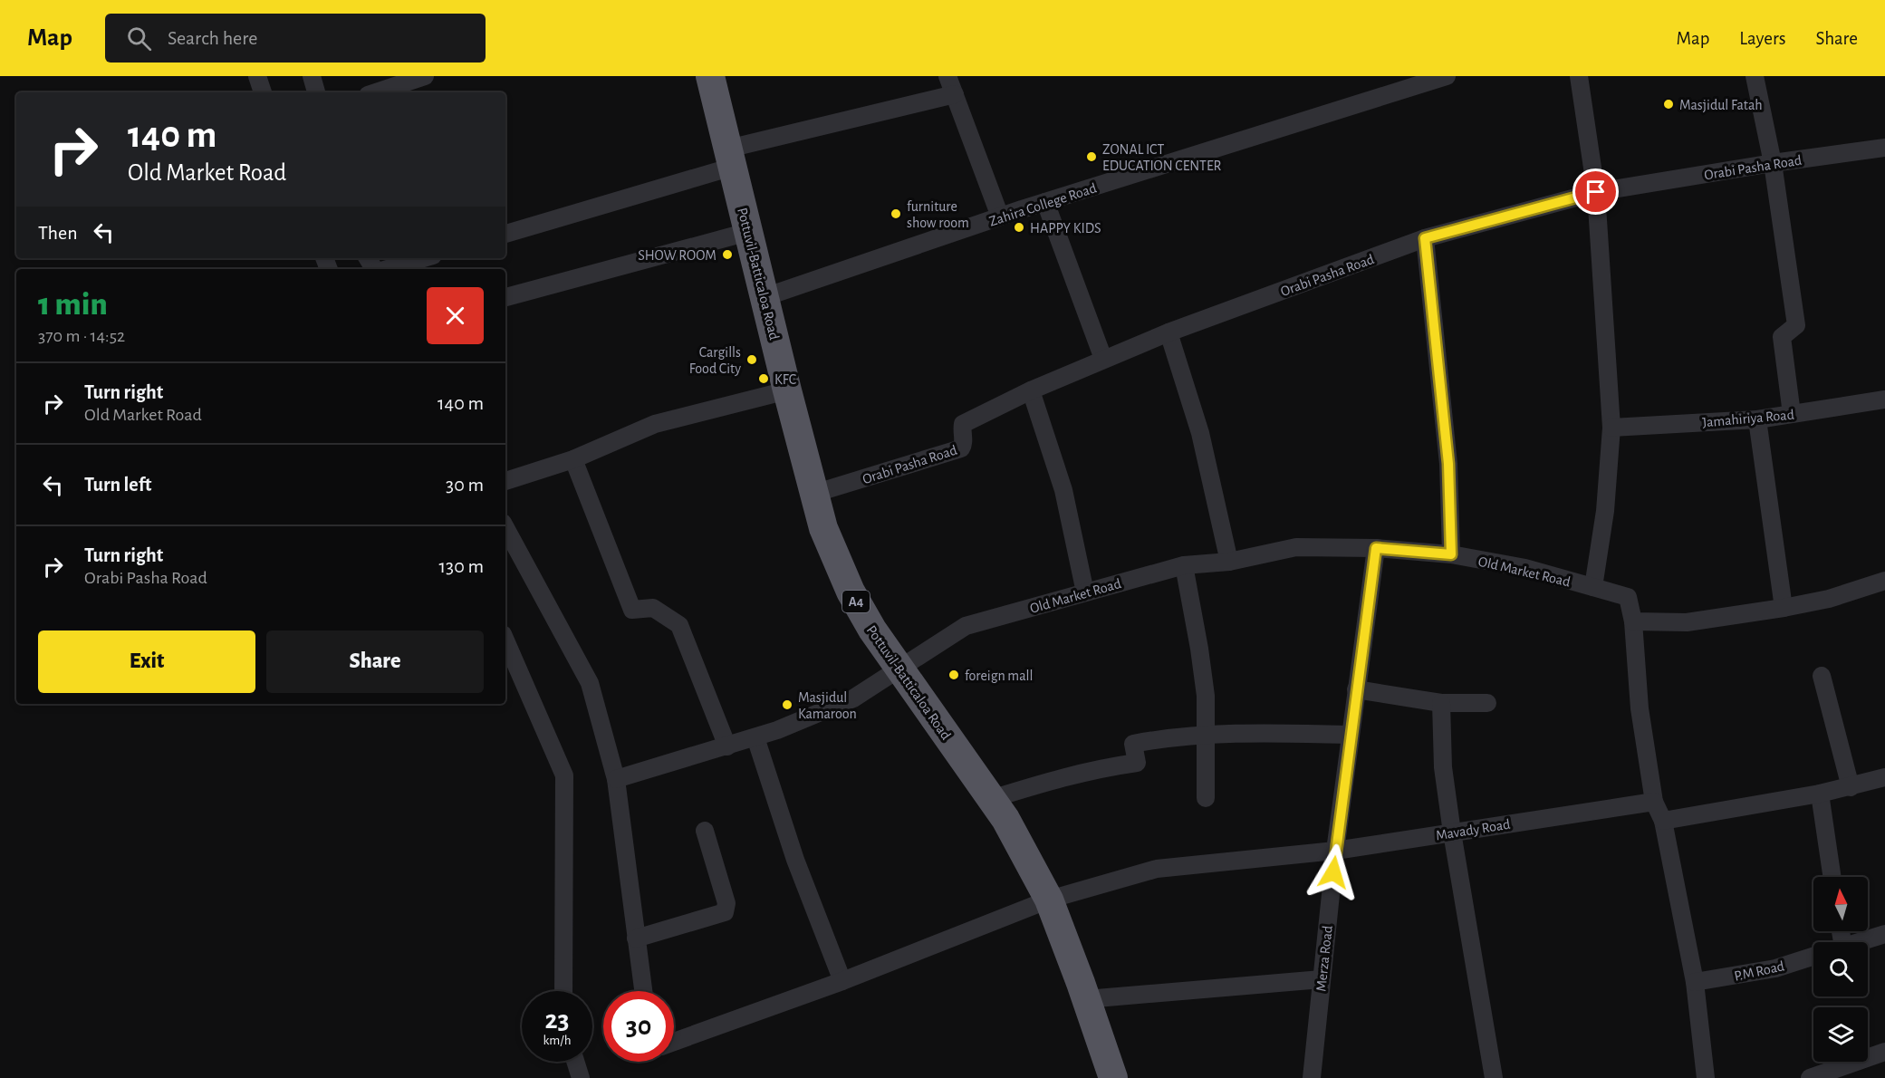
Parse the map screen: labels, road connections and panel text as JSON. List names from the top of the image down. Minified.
{"streets":{"highway":["Pottuvil-Batticaloa Road","A4"],"street":["Orabi Pasha Road","Zahira College Road","Jamahiriya Road","Old Market Road","Mavady Road","Merza Road","P.M Road"]},"crossings":[["Orabi Pasha Road","Pottuvil-Batticaloa Road"],["Zahira College Road","Pottuvil-Batticaloa Road"],["Pottuvil-Batticaloa Road","Old Market Road"],["Pottuvil-Batticaloa Road","Mavady Road"],["Old Market Road","Merza Road"],["Mavady Road","Merza Road"]],"places":["Masjidul Fatah","ZONAL ICT EDUCATION CENTER","furniture show room","HAPPY KIDS","SHOW ROOM","Cargills Food City","KFC","foreign mall","Masjidul Kamaroon"],"north":"top","page":{"header":"Map","search":"Search here","nav":["Map","Layers","Share"],"turn":["140 m","Old Market Road"],"then":"Then","heading":["1 min","370 m · 14:52"],"list":[{"name":"Turn right","note":"Old Market Road","value":"140 m"},{"name":"Turn left","value":"30 m"},{"name":"Turn right","note":"Orabi Pasha Road","value":"130 m"}],"buttons":["Exit","Share"],"speed":"23 km/h","limit":"30"}}
